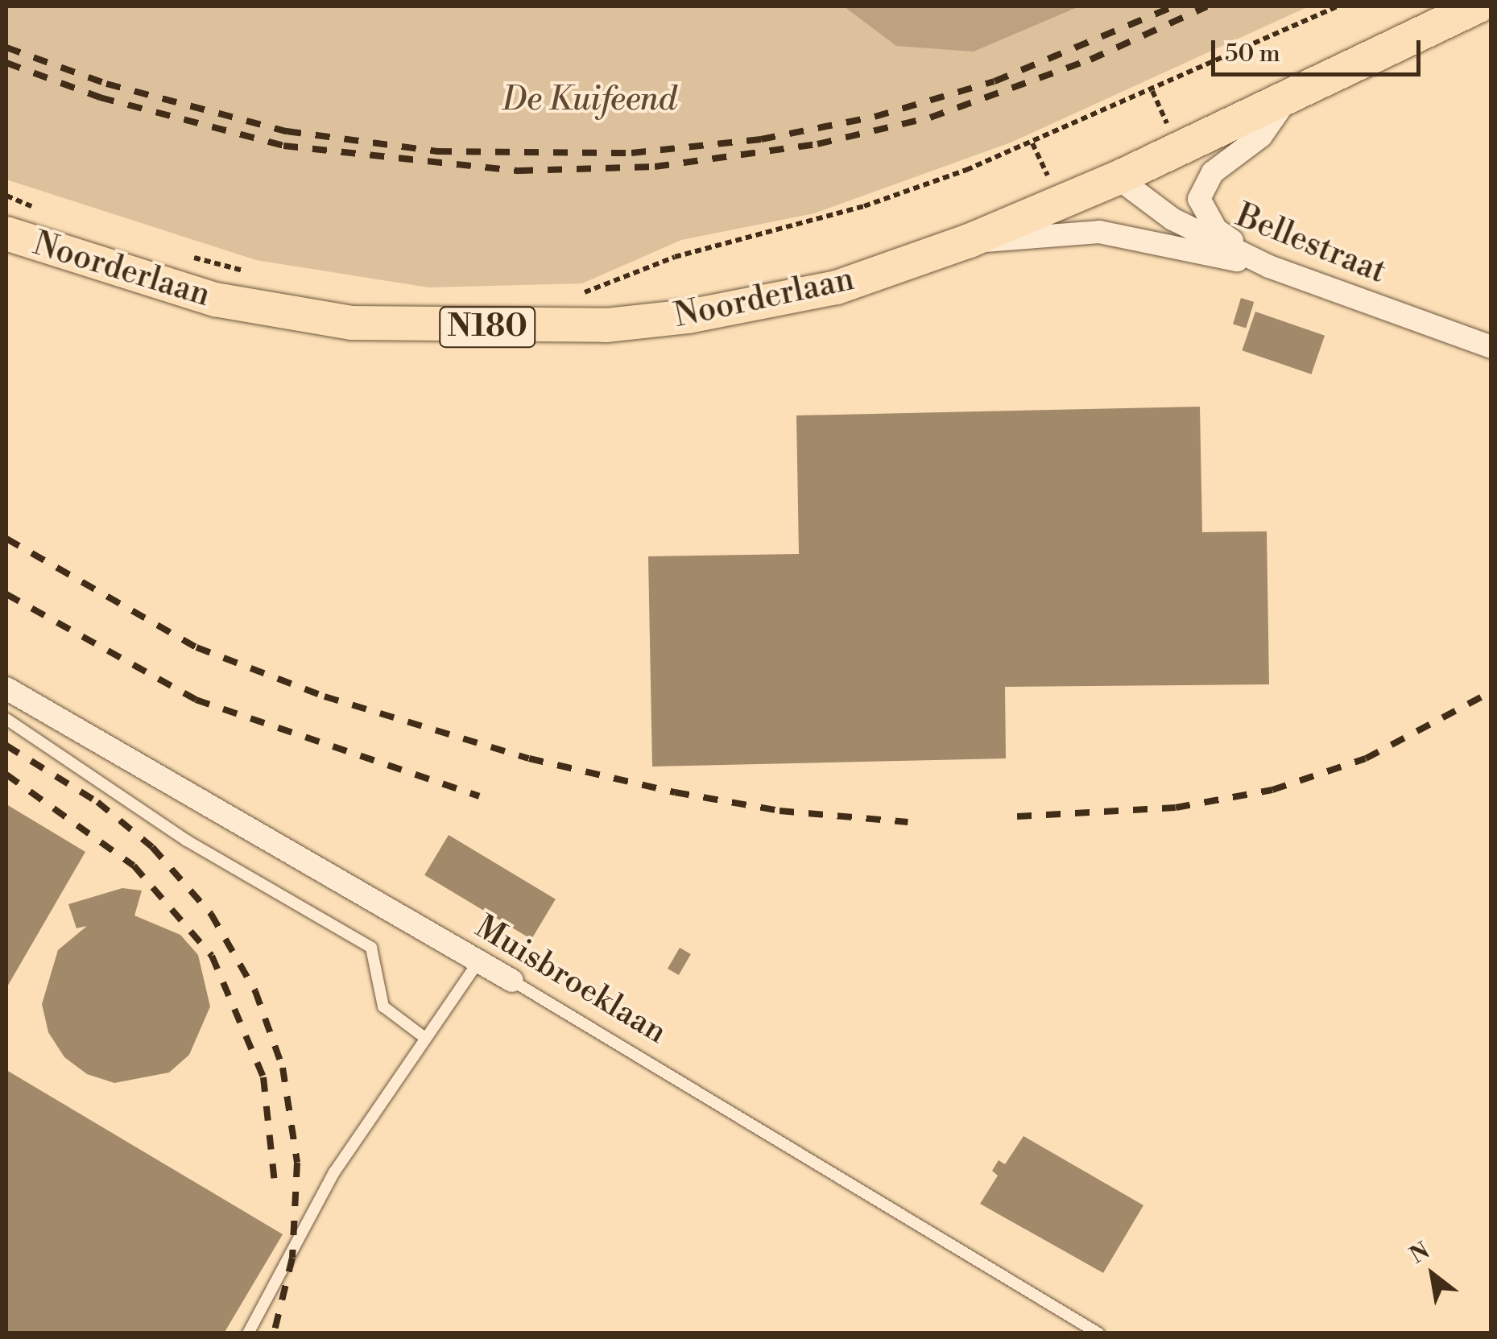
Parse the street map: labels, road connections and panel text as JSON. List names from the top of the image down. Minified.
{"streets":{"main road":["Noorderlaan","N180"],"street":["Bellestraat","Muisbroeklaan"]},"crossings":[["Bellestraat","Noorderlaan"]],"parks":["De Kuifeend"],"scale_bar":"50 m","north":"top left"}
